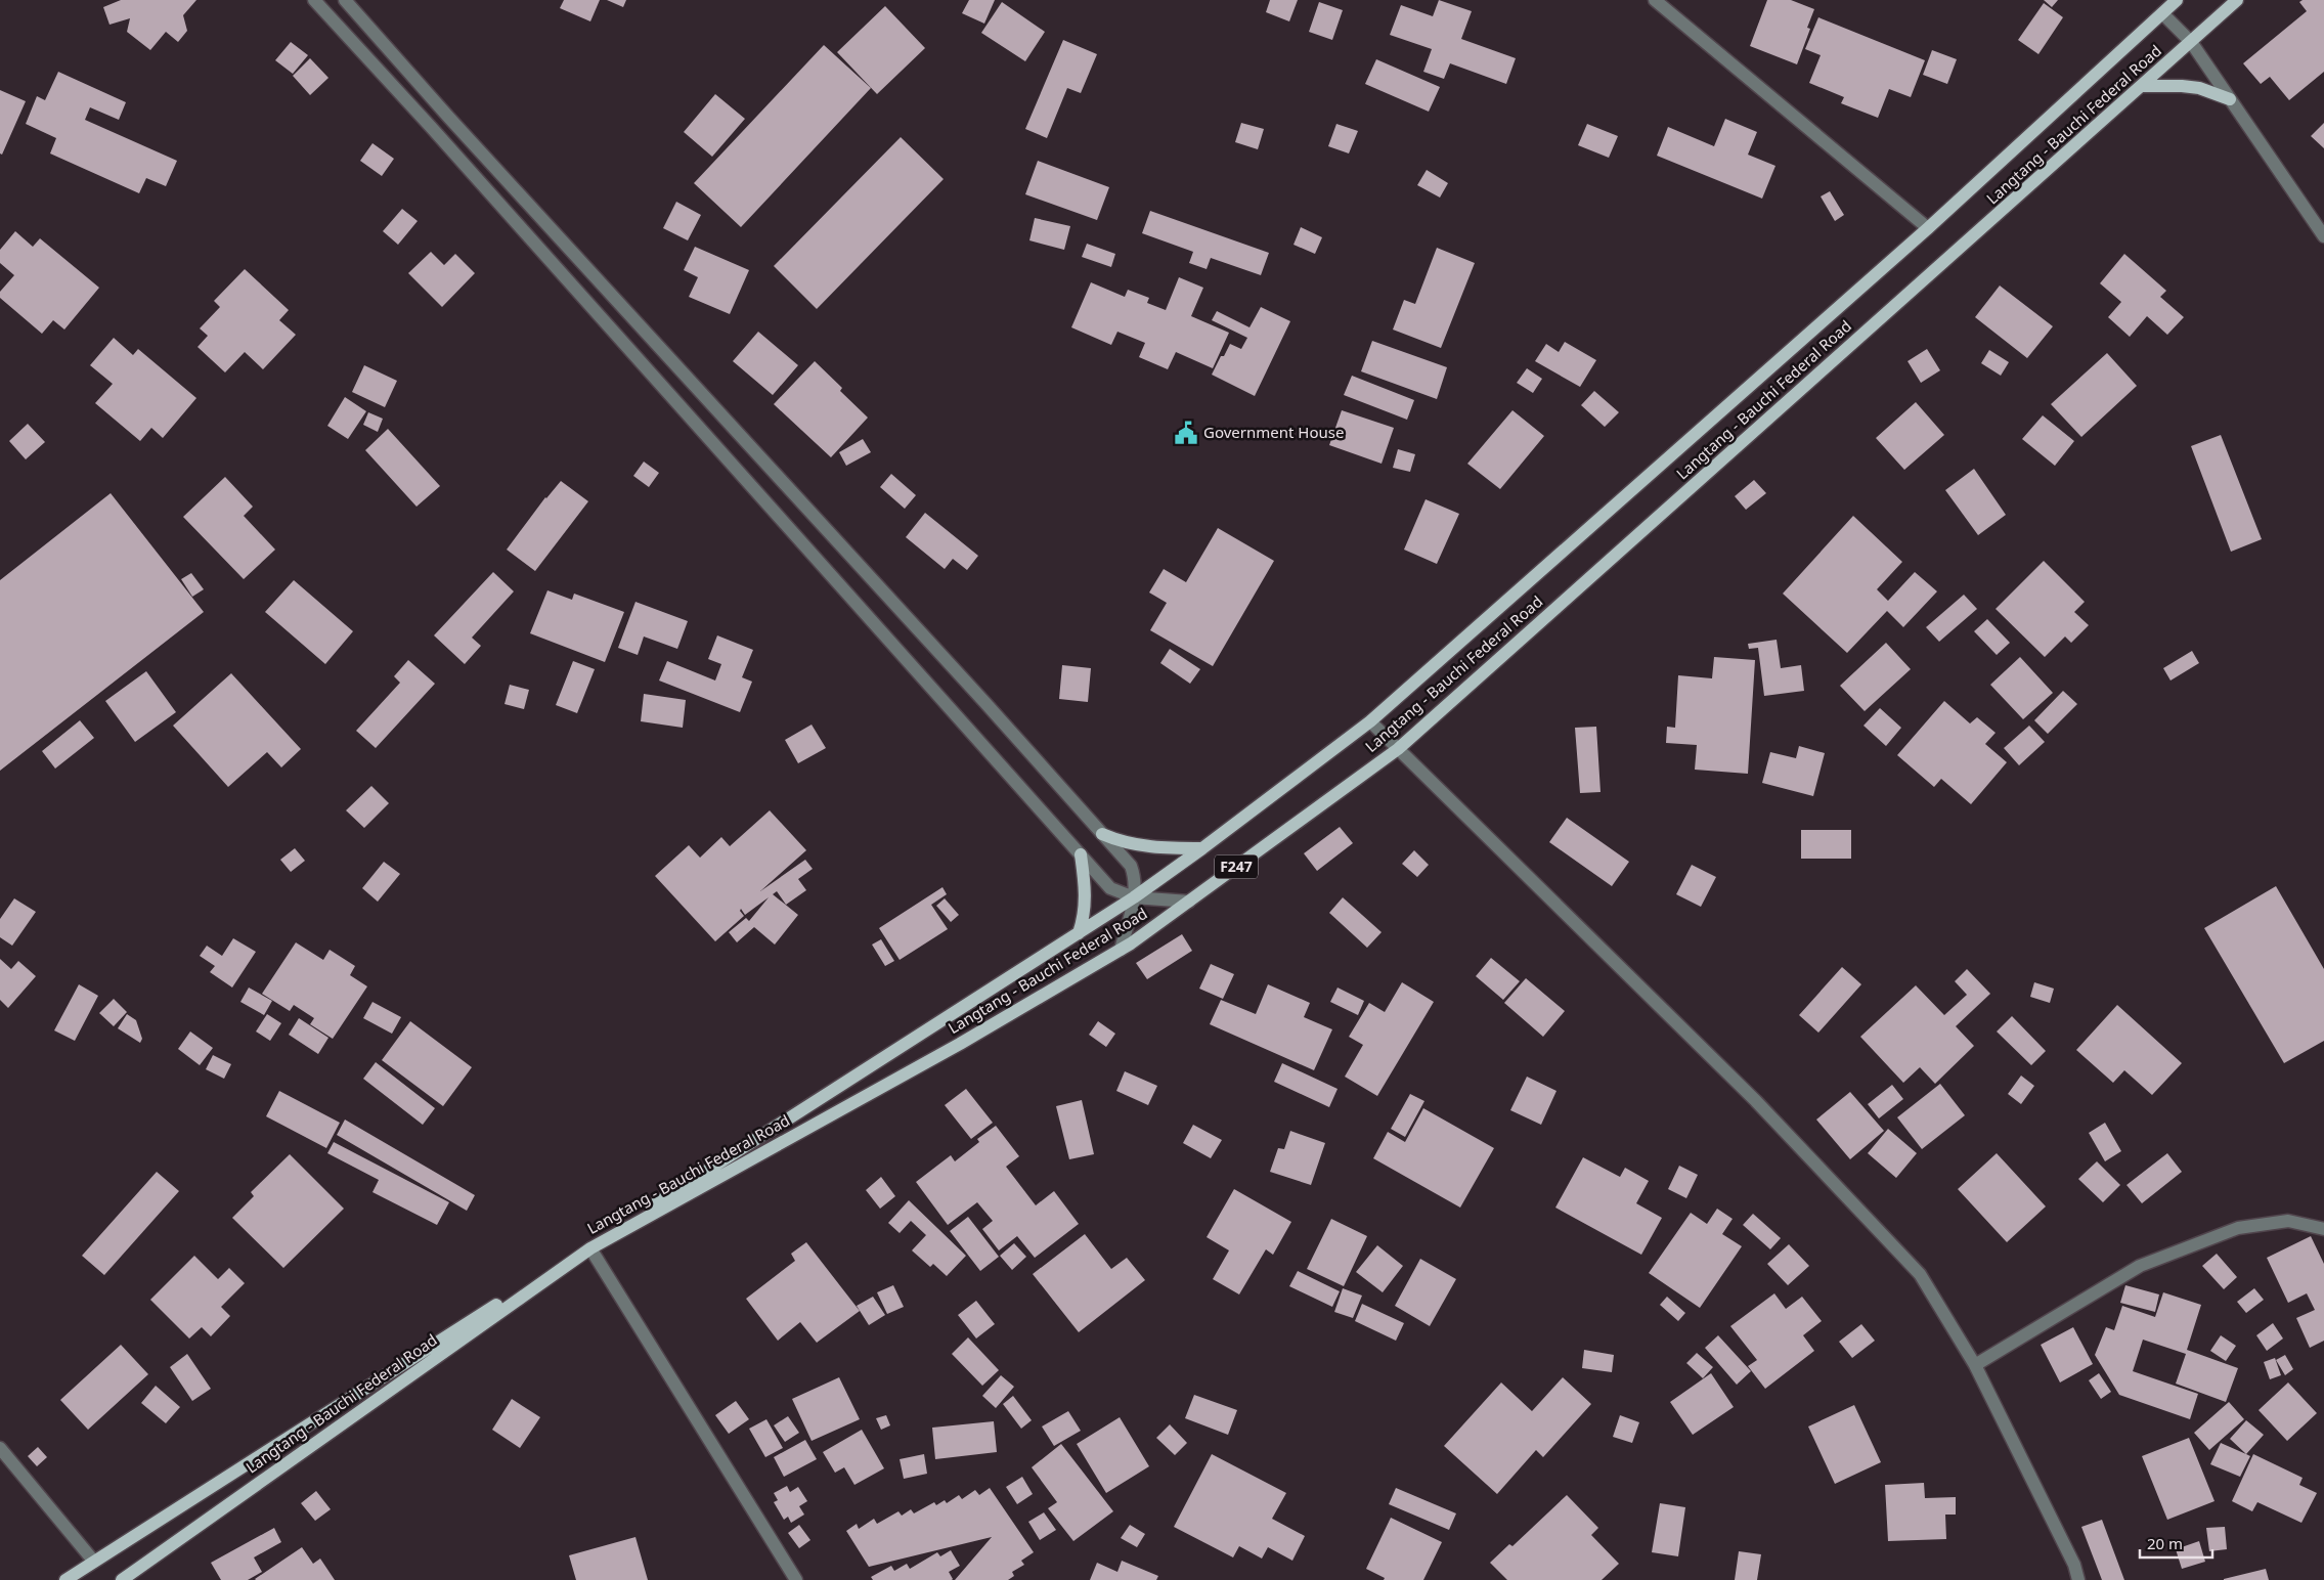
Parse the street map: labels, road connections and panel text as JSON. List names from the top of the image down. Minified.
{"streets":{"main road":["Langtang - Bauchi Federal Road","F247"]},"places":{"public building":["Government House"]},"scale_bar":"20 m"}
